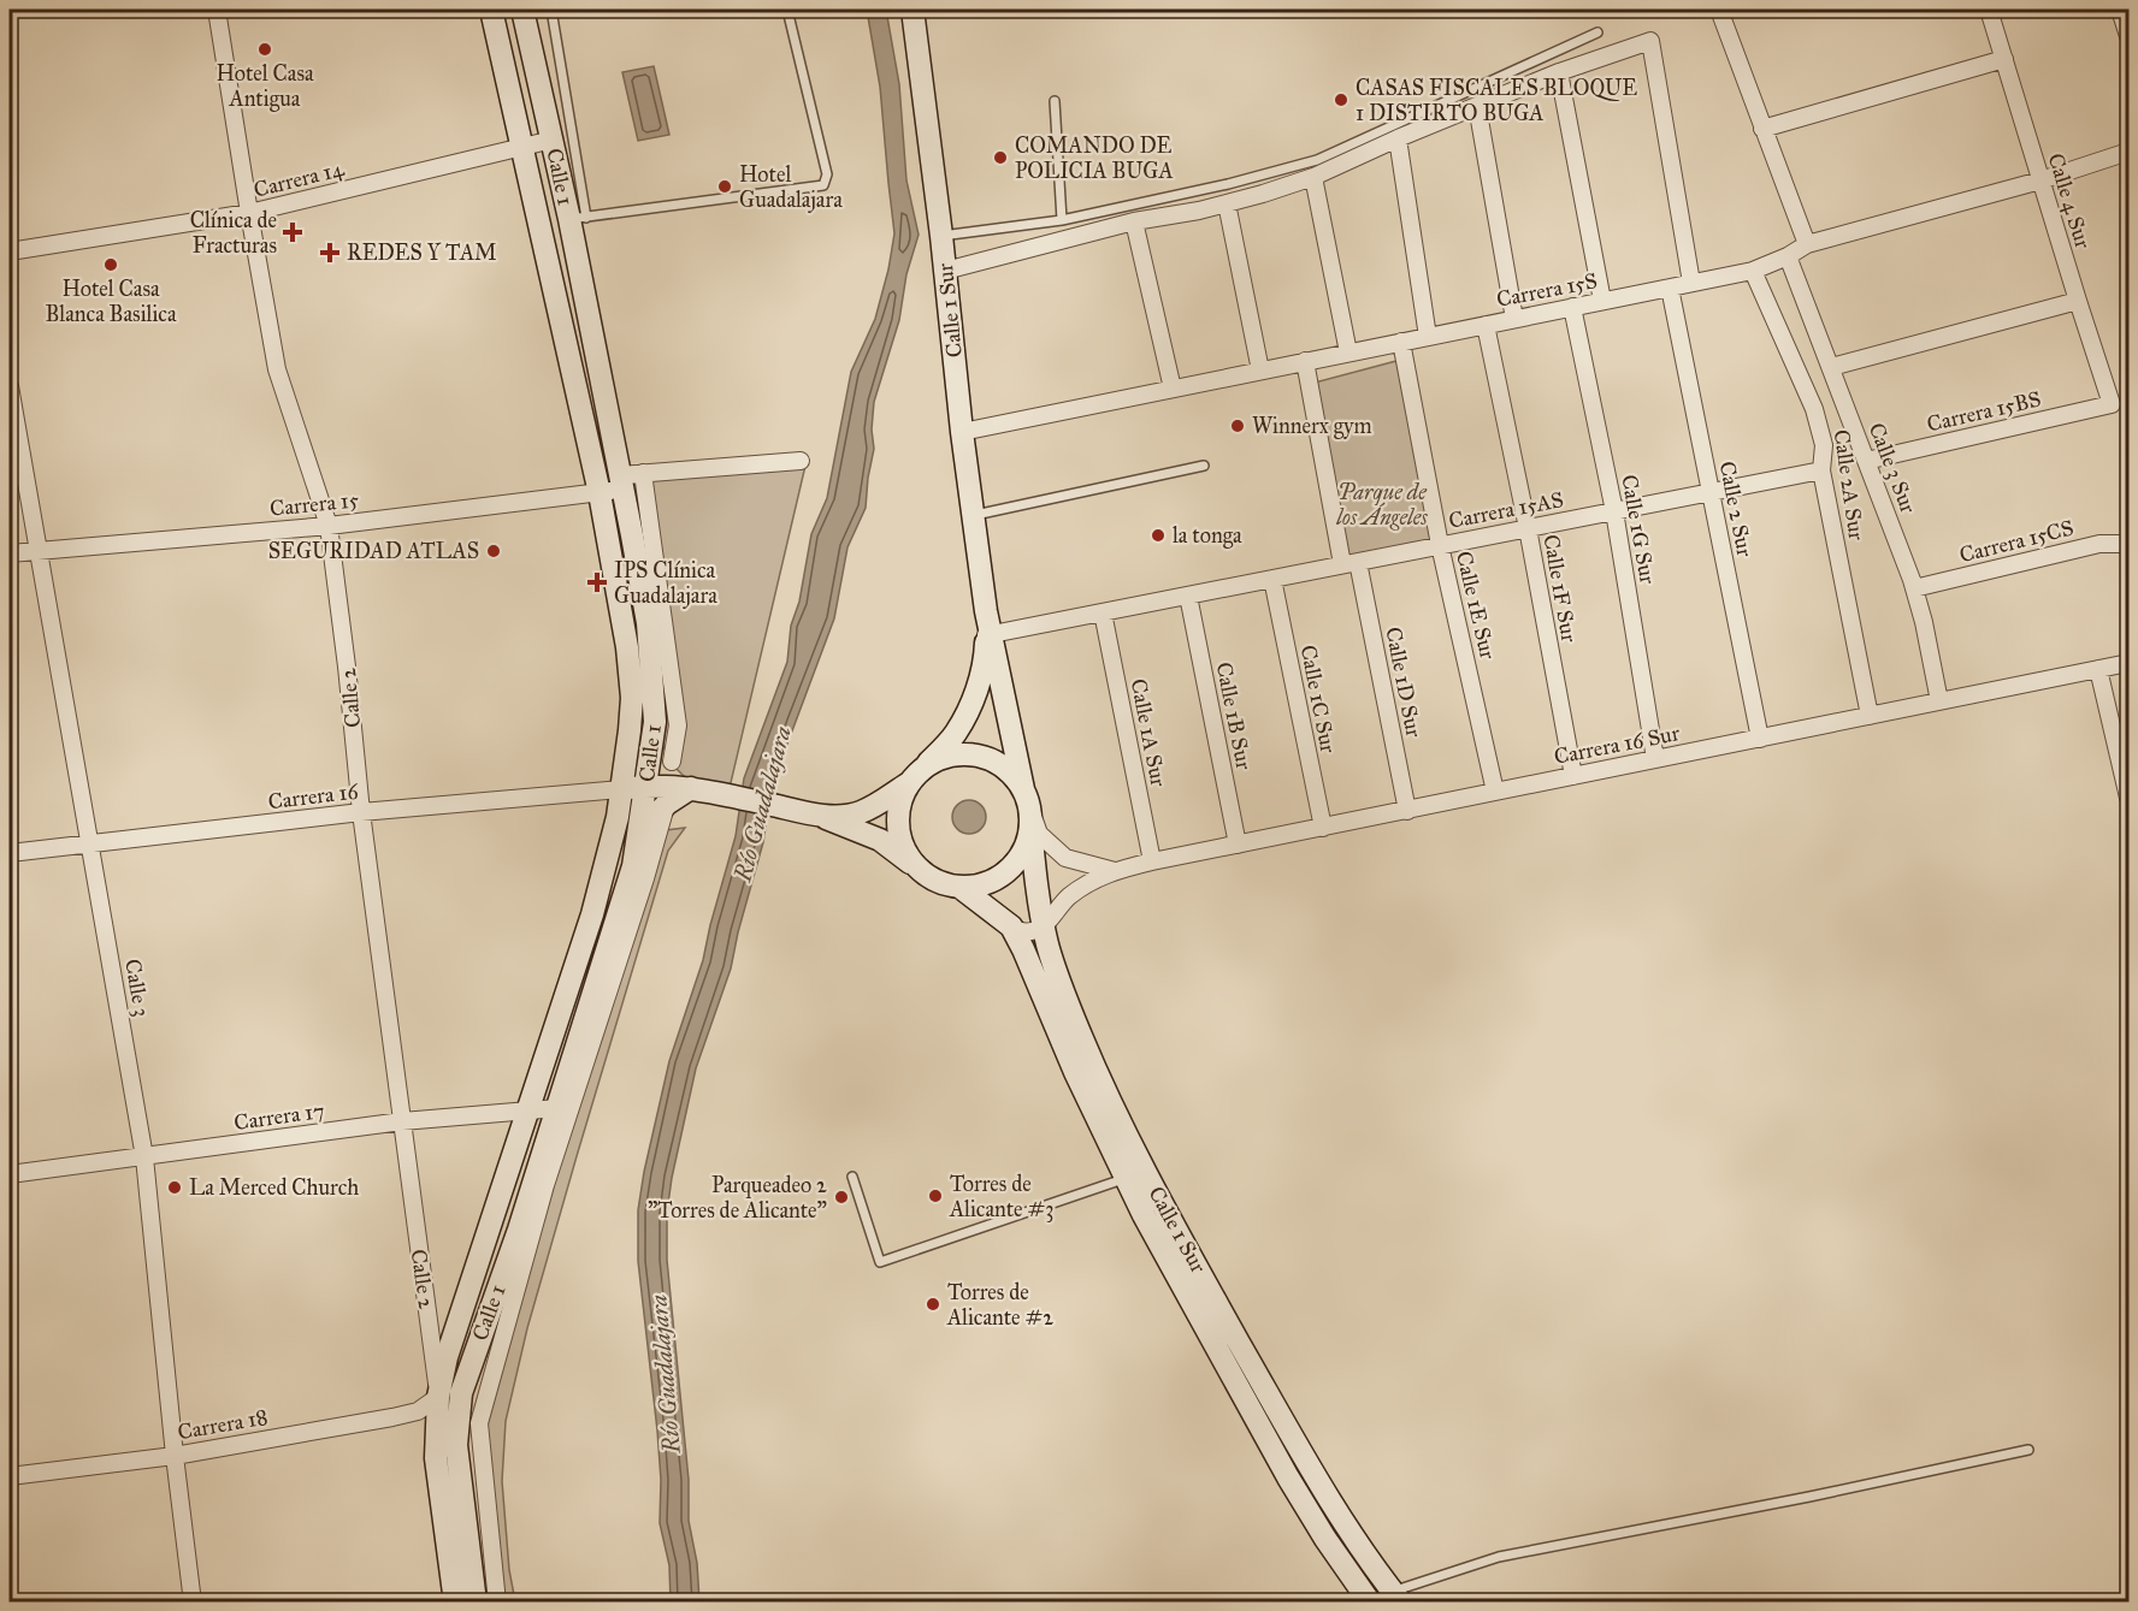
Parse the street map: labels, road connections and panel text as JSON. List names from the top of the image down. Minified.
{"streets":{"main road":["Calle 1","Calle 1 Sur","Calle 2"],"street":["Carrera 14","Calle 4 Sur","Carrera 15S","Carrera 15BS","Calle 3 Sur","Calle 2A Sur","Carrera 15","Calle 2 Sur","Carrera 15AS","Calle 1G Sur","Carrera 15CS","Calle 1F Sur","Calle 1E Sur","Calle 1D Sur","Calle 1C Sur","Calle 1B Sur","Calle 1A Sur","Carrera 16 Sur","Carrera 16","Calle 3","Carrera 17","Carrera 18"]},"crossings":[["Calle 1","Carrera 14"],["Calle 1","Carrera 15"],["Calle 1","Calle 2"],["Calle 1","Carrera 16"],["Calle 1","Carrera 17"],["Calle 1","Carrera 18"],["Carrera 14","Calle 2"],["Calle 4 Sur","Carrera 15S"],["Calle 4 Sur","Carrera 15BS"],["Carrera 15S","Calle 1 Sur"],["Carrera 15S","Calle 3 Sur"],["Carrera 15S","Calle 2A Sur"],["Carrera 15S","Calle 2 Sur"],["Carrera 15S","Calle 1G Sur"],["Carrera 15S","Calle 1F Sur"],["Carrera 15S","Calle 1E Sur"],["Calle 1 Sur","Carrera 15AS"],["Calle 1 Sur","Carrera 16 Sur"],["Carrera 15BS","Calle 3 Sur"],["Calle 3 Sur","Carrera 15CS"],["Calle 3 Sur","Carrera 16 Sur"],["Calle 2A Sur","Carrera 15AS"],["Calle 2A Sur","Carrera 16 Sur"],["Carrera 15","Calle 2"],["Carrera 15","Calle 3"],["Calle 2 Sur","Carrera 15AS"],["Calle 2 Sur","Carrera 16 Sur"],["Carrera 15AS","Calle 1G Sur"],["Carrera 15AS","Calle 1F Sur"],["Carrera 15AS","Calle 1E Sur"],["Carrera 15AS","Calle 1D Sur"],["Carrera 15AS","Calle 1C Sur"],["Carrera 15AS","Calle 1B Sur"],["Carrera 15AS","Calle 1A Sur"],["Calle 1G Sur","Carrera 16 Sur"],["Calle 1F Sur","Carrera 16 Sur"],["Calle 1E Sur","Carrera 16 Sur"],["Calle 1D Sur","Carrera 16 Sur"],["Calle 2","Carrera 16"],["Calle 2","Carrera 17"],["Calle 2","Carrera 18"],["Calle 1C Sur","Carrera 16 Sur"],["Calle 1B Sur","Carrera 16 Sur"],["Calle 1A Sur","Carrera 16 Sur"],["Carrera 16","Calle 3"],["Calle 3","Carrera 17"],["Calle 3","Carrera 18"]],"water":["Río Guadalajara"],"parks":["Parque de los Ángeles"],"places":{"other":["Hotel Casa Antigua","CASAS FISCALES BLOQUE 1 DISTIRTO BUGA","COMANDO DE POLICIA BUGA","Hotel Guadalajara","Hotel Casa Blanca Basilica","Winnerx gym","la tonga","SEGURIDAD ATLAS","La Merced Church","Torres de Alicante #3","Parqueadeo 2 \"Torres de Alicante\"","Torres de Alicante #2"],"health":["Clínica de Fracturas","REDES Y TAM","IPS Clínica Guadalajara"]}}
